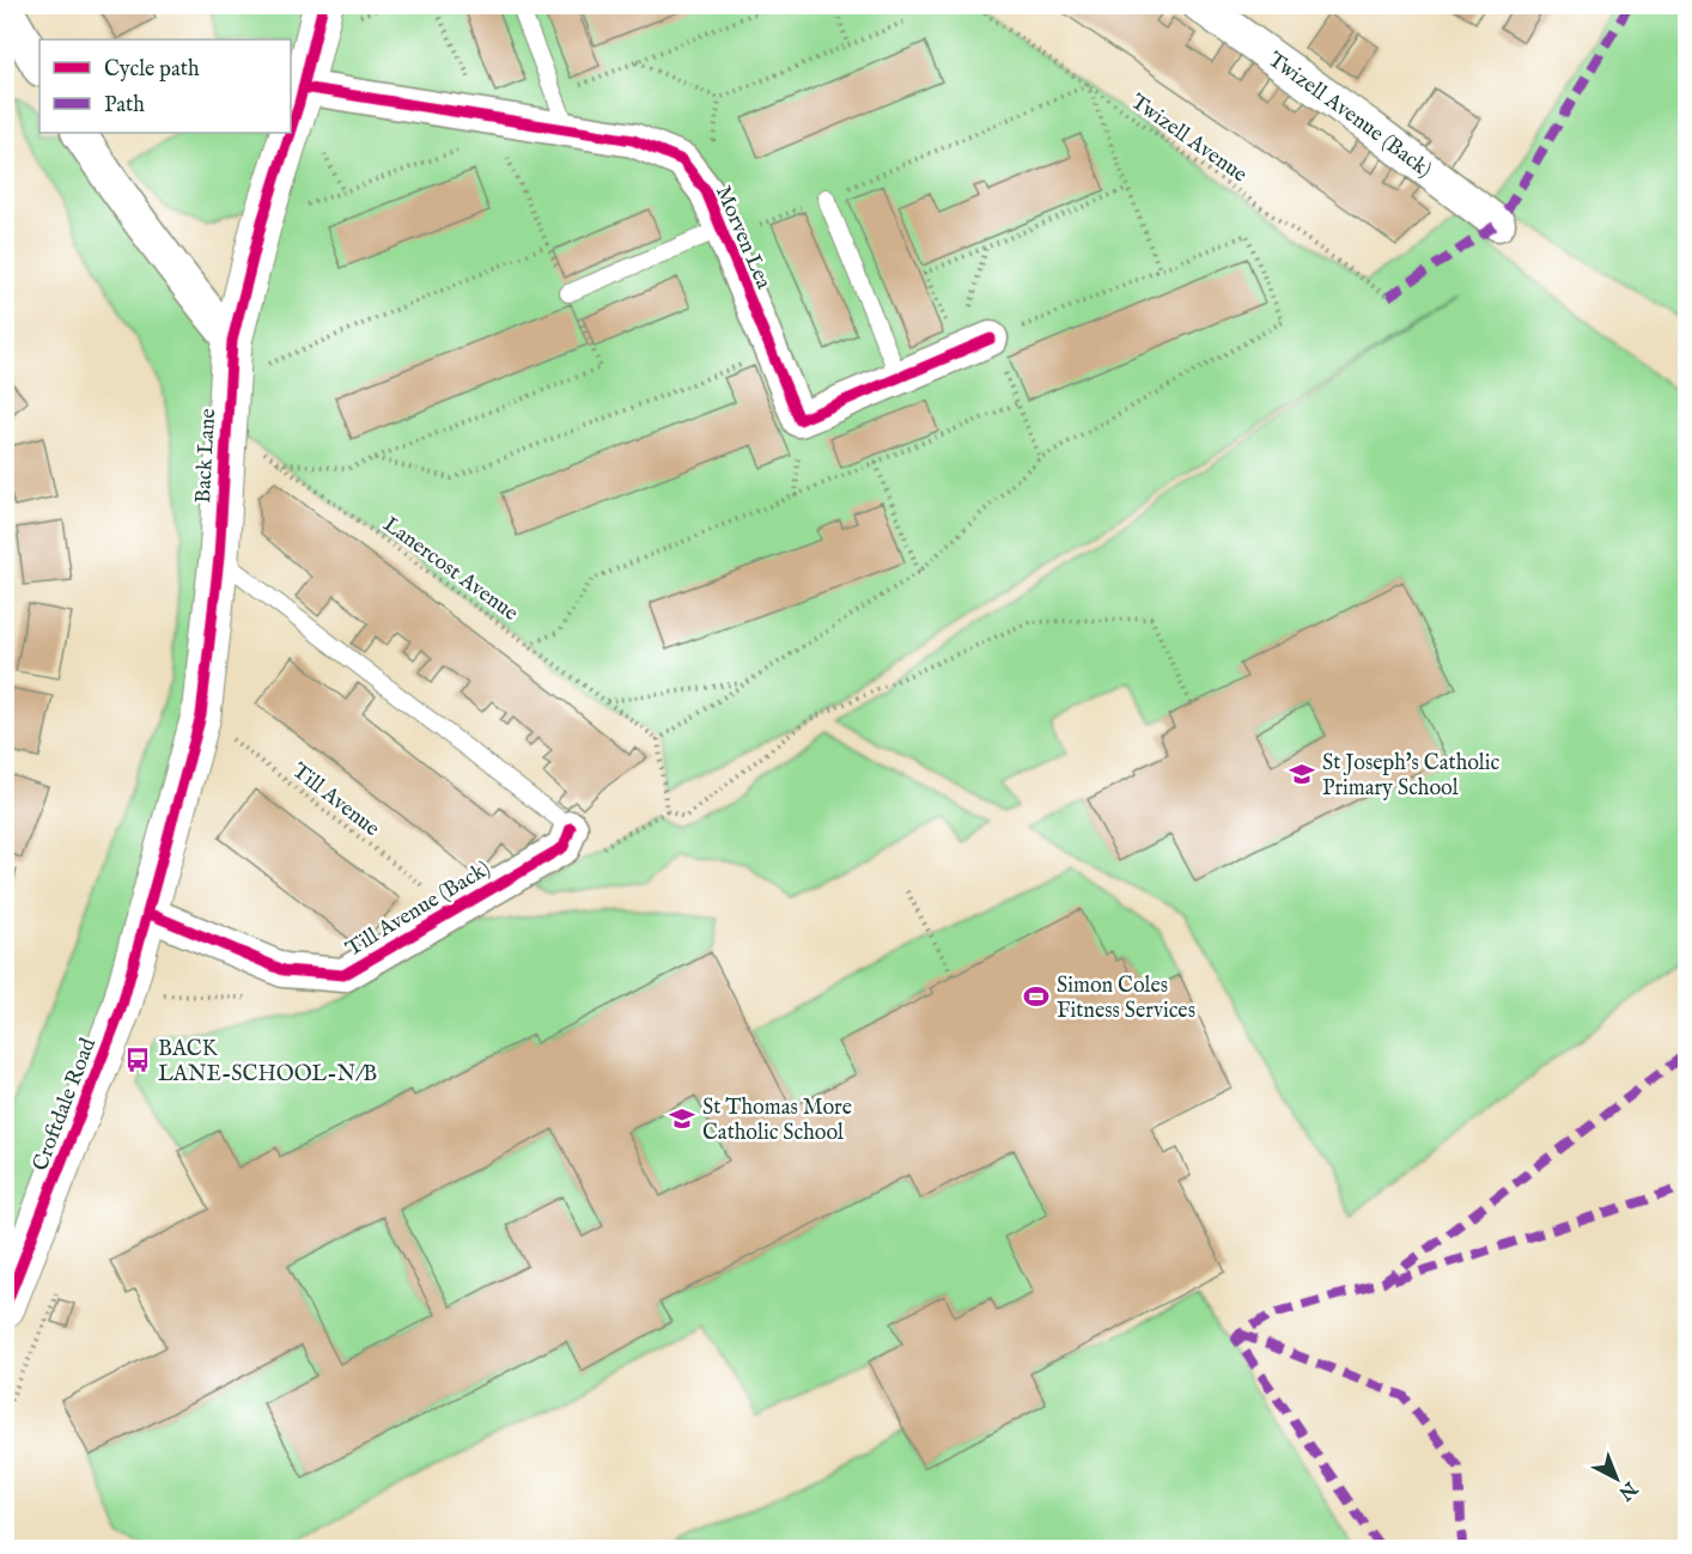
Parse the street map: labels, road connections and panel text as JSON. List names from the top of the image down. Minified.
{"streets":{"street":["Twizell Avenue (Back)","Morven Lea","Back Lane","Till Avenue (Back)","Croftdale Road"],"path":["Twizell Avenue","Lanercost Avenue","Till Avenue"]},"crossings":[["Morven Lea","Back Lane"],["Back Lane","Lanercost Avenue"],["Back Lane","Till Avenue"],["Back Lane","Till Avenue (Back)"],["Back Lane","Croftdale Road"],["Till Avenue","Till Avenue (Back)"],["Till Avenue (Back)","Croftdale Road"]],"places":{"school or university":["St Joseph's Catholic Primary School","St Thomas More Catholic School"],"sports":["Simon Coles Fitness Services"],"bus stop":["BACK LANE-SCHOOL-N/B"]},"legend":["Cycle path","Path"],"north":"bottom right"}
